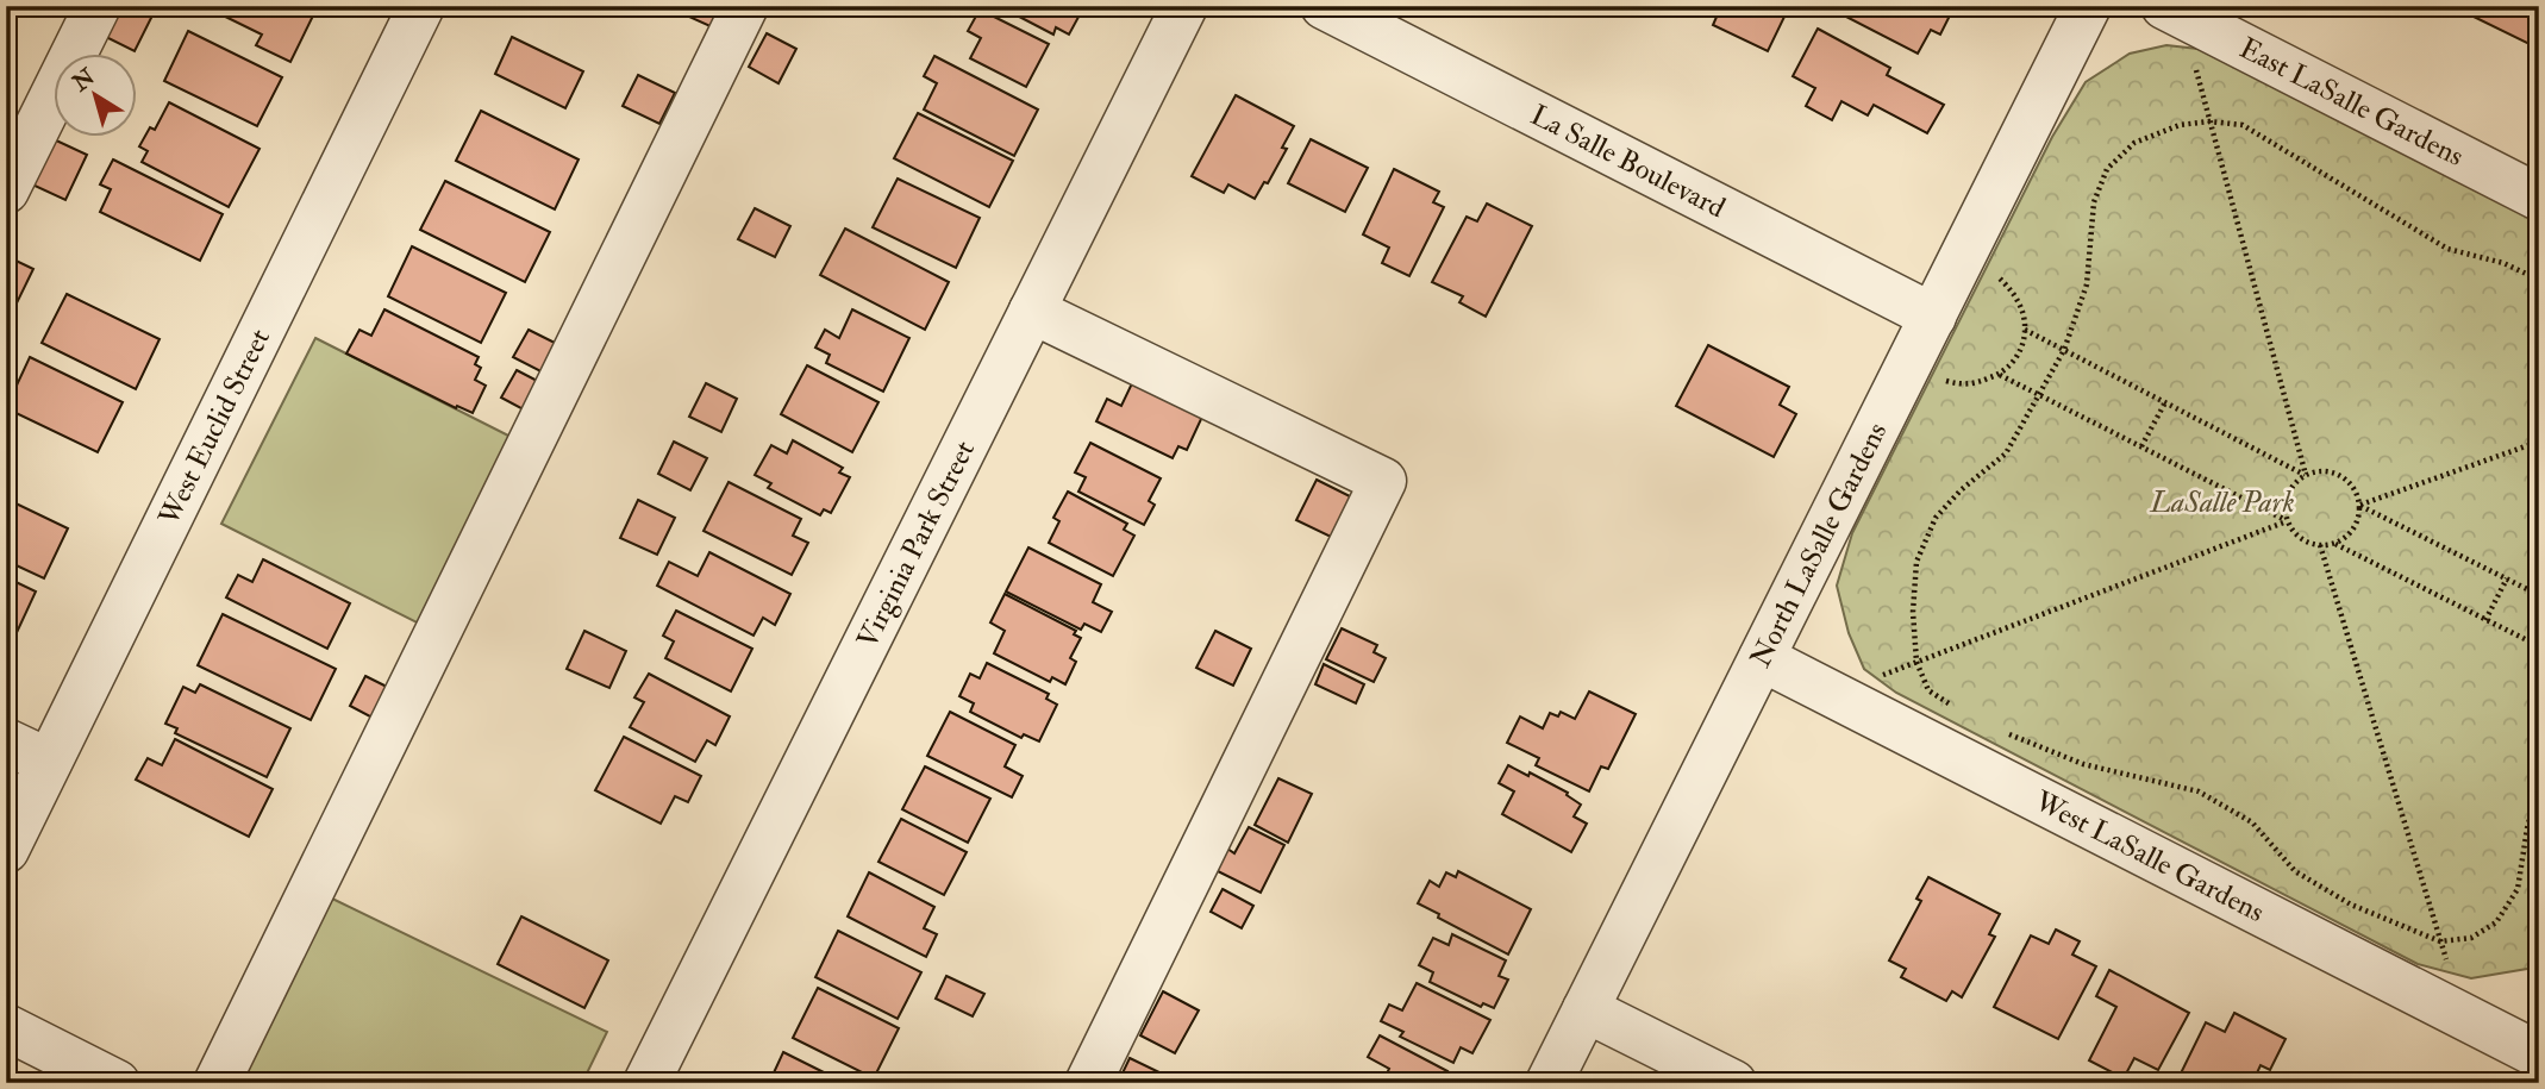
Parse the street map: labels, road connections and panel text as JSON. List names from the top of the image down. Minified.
{"streets":{"street":["East LaSalle Gardens","La Salle Boulevard","West Euclid Street","Virginia Park Street","North LaSalle Gardens","West LaSalle Gardens"]},"crossings":[["La Salle Boulevard","North LaSalle Gardens"],["North LaSalle Gardens","West LaSalle Gardens"]],"parks":["LaSalle Park"],"north":"top left"}
